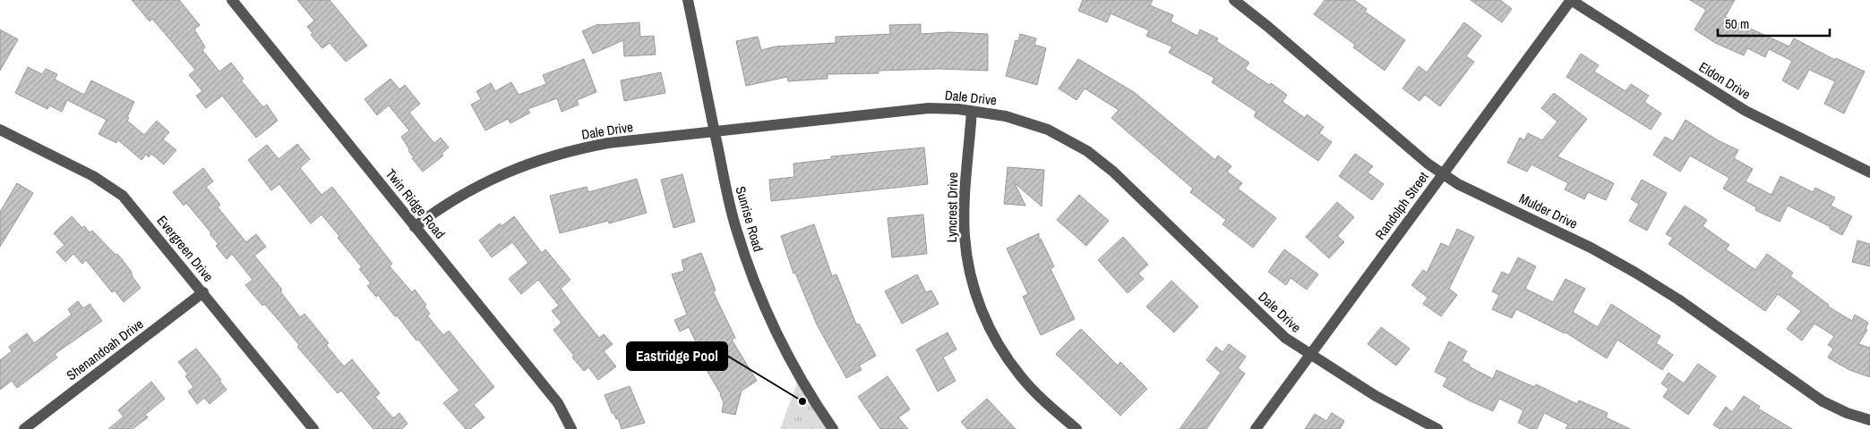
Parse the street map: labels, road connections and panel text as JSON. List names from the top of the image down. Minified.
{"streets":{"street":["Eldon Drive","Dale Drive","Twin Ridge Road","Randolph Street","Lyncrest Drive","Mulder Drive","Sunrise Road","Evergreen Drive","Shenandoah Drive"]},"crossings":[["Eldon Drive","Randolph Street"],["Dale Drive","Twin Ridge Road"],["Dale Drive","Randolph Street"],["Dale Drive","Lyncrest Drive"],["Dale Drive","Sunrise Road"],["Randolph Street","Mulder Drive"],["Evergreen Drive","Shenandoah Drive"]],"places":["Eastridge Pool"],"scale_bar":"50 m"}
